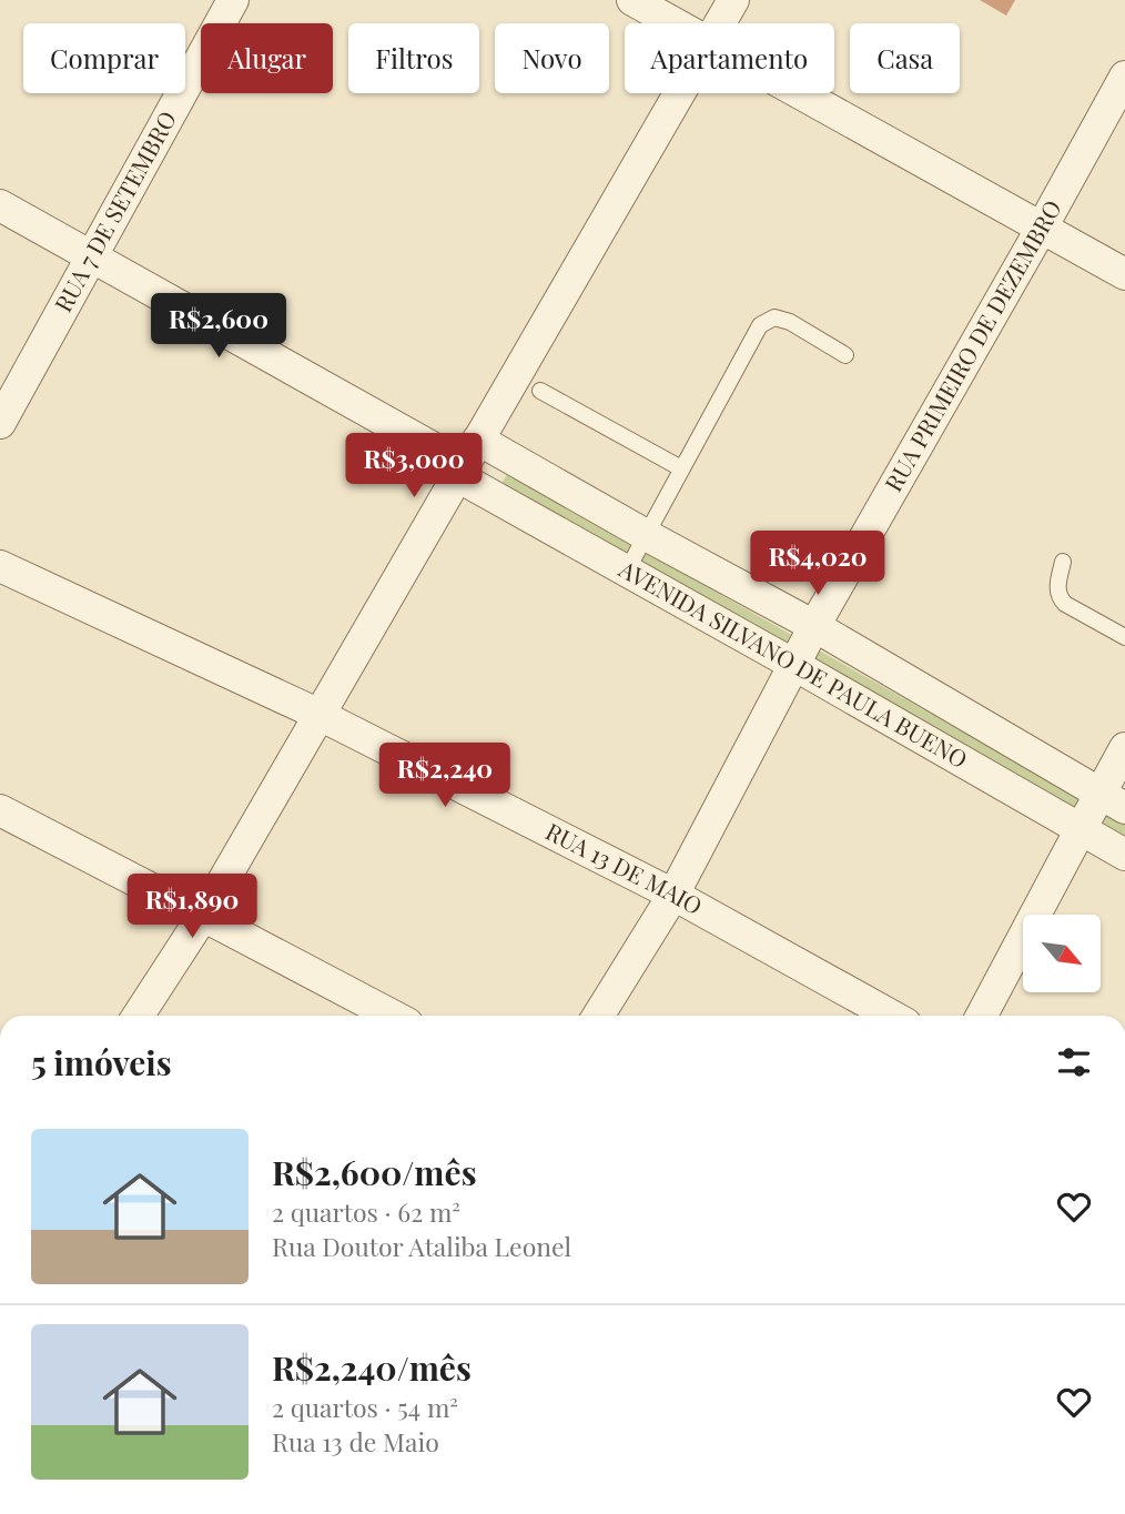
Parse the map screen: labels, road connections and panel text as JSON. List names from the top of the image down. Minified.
{"streets":{"street":["RUA 7 DE SETEMBRO","RUA PRIMEIRO DE DEZEMBRO","AVENIDA SILVANO DE PAULA BUENO","RUA 13 DE MAIO"]},"crossings":[["RUA PRIMEIRO DE DEZEMBRO","AVENIDA SILVANO DE PAULA BUENO"],["RUA PRIMEIRO DE DEZEMBRO","RUA 13 DE MAIO"]],"north":"bottom right","page":{"chip":["Comprar","Alugar","Filtros","Novo","Apartamento","Casa"],"price":["R$2,600","R$3,000","R$4,020","R$2,240","R$1,890"],"heading":"5 imóveis","list":[{"name":"R$2,600/mês","note":"2 quartos · 62 m² · Rua Doutor Ataliba Leonel"},{"name":"R$2,240/mês","note":"2 quartos · 54 m² · Rua 13 de Maio"}]}}
